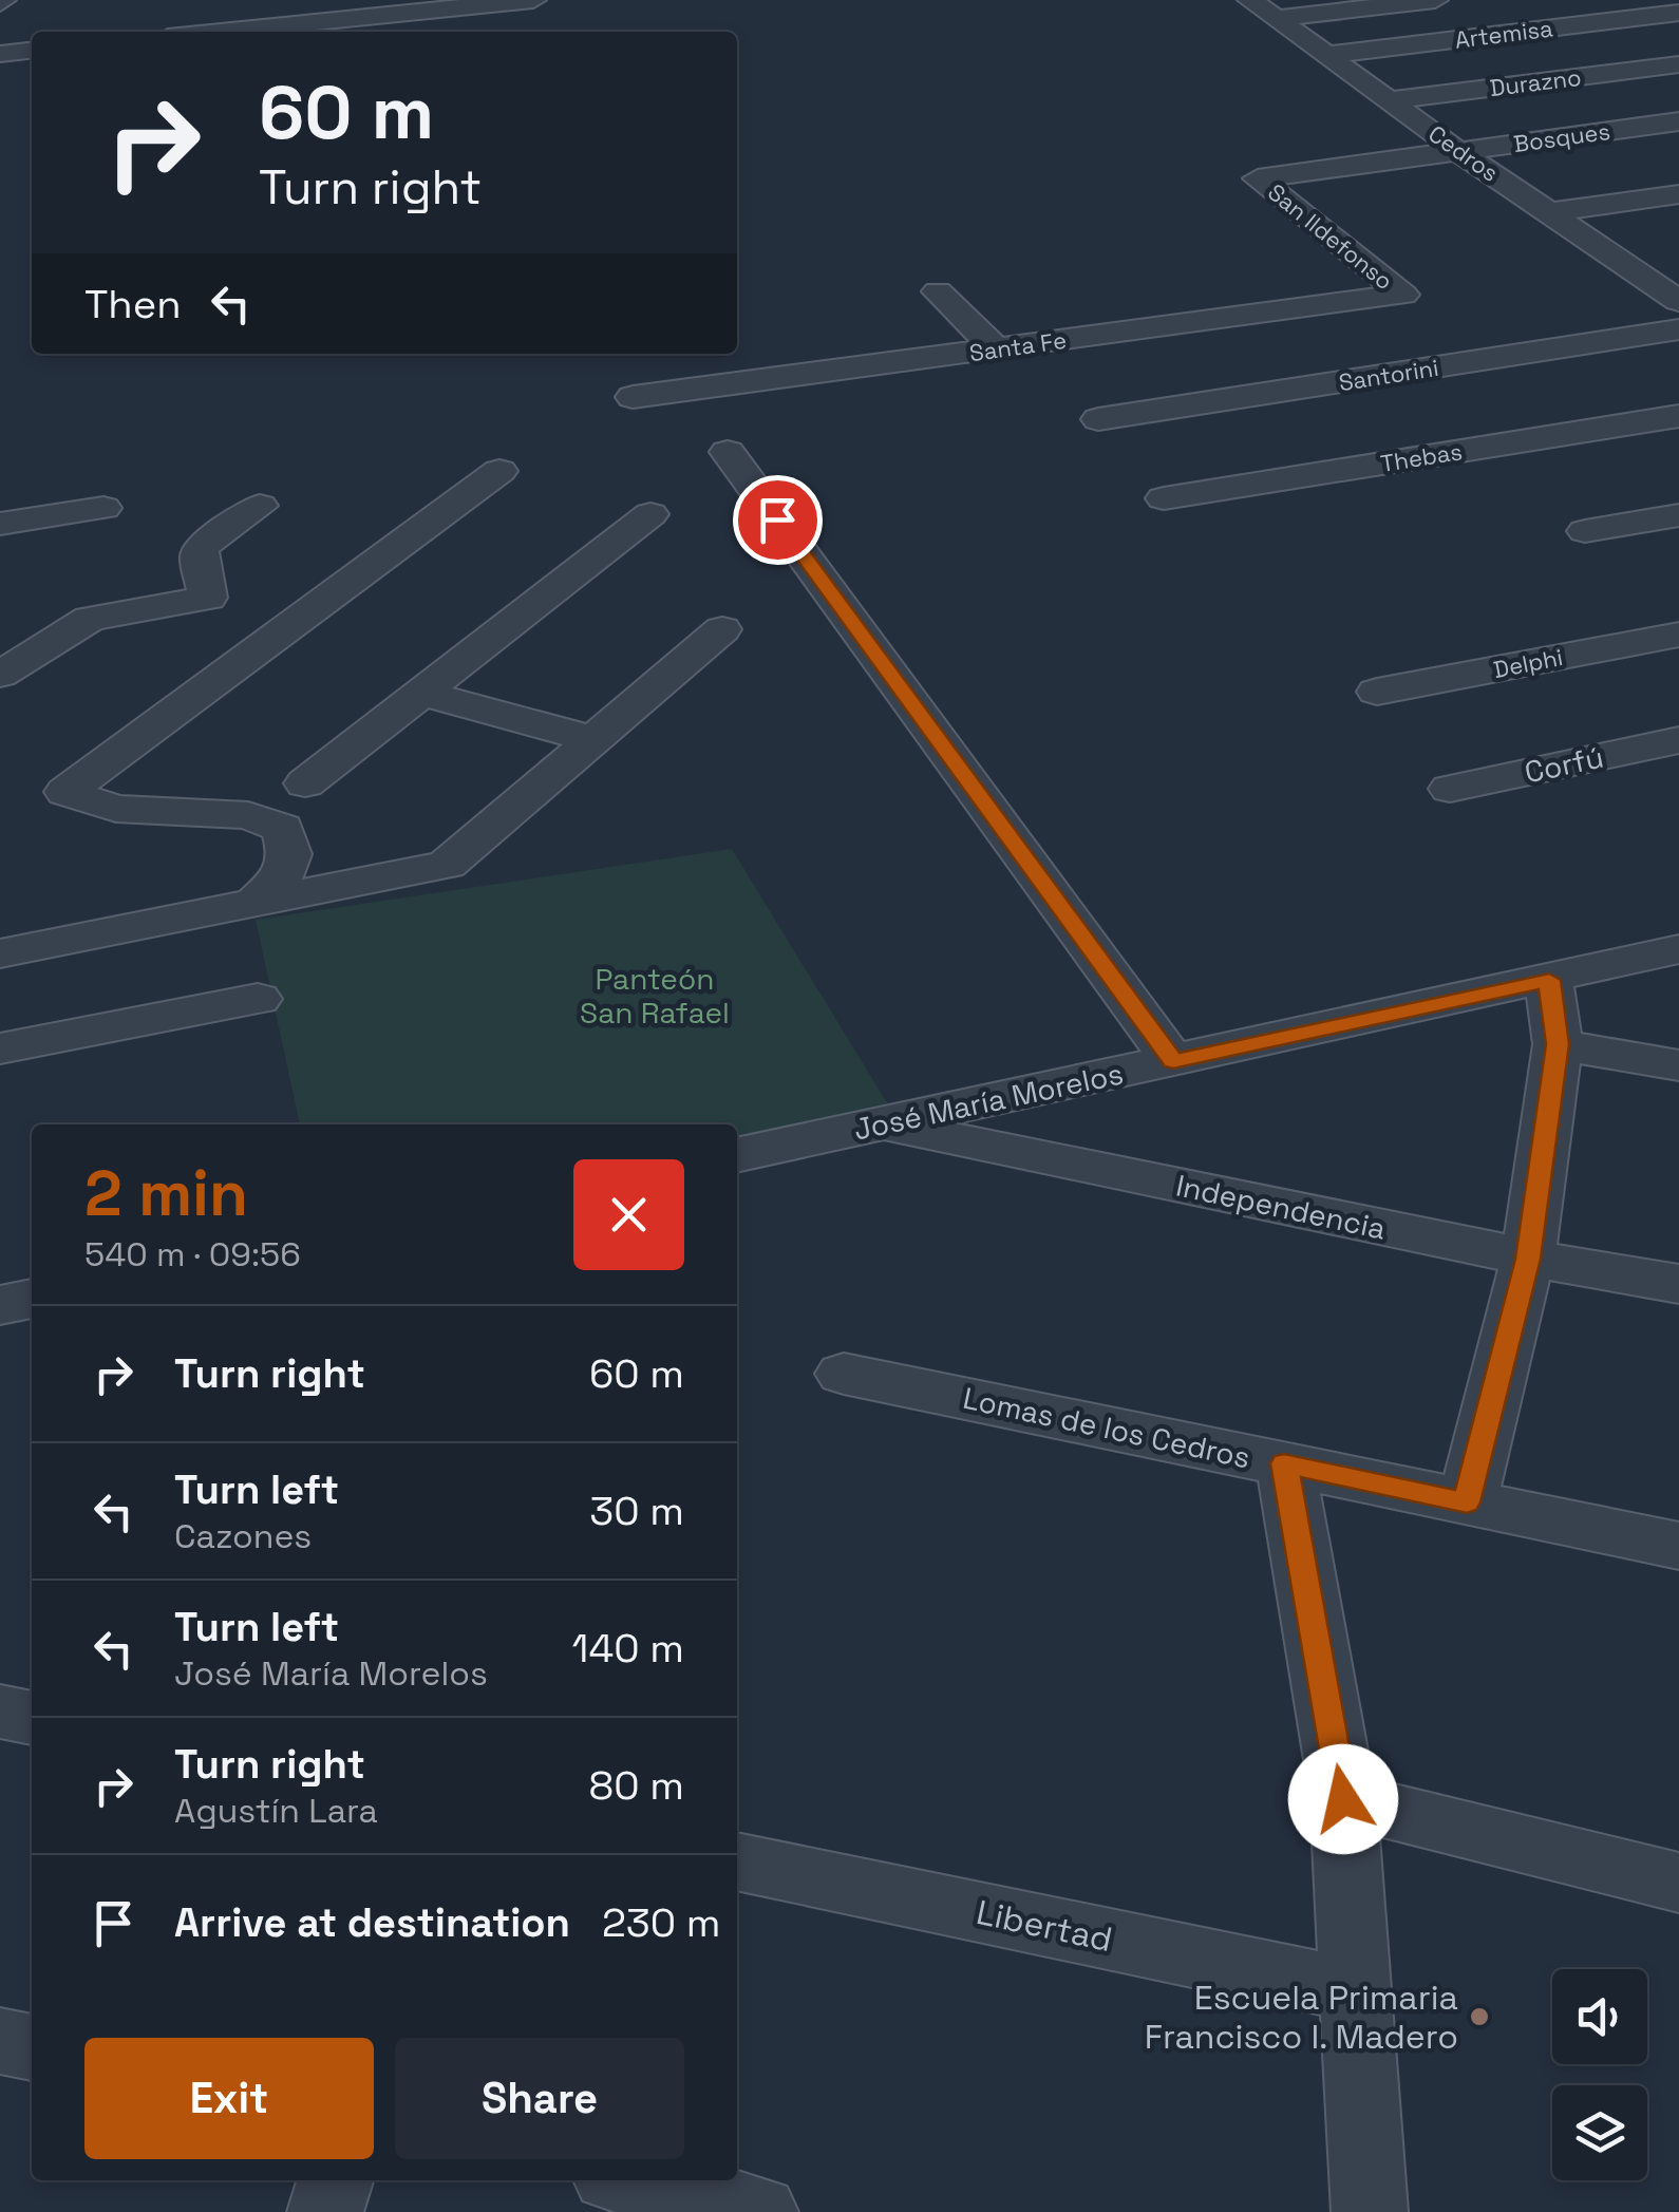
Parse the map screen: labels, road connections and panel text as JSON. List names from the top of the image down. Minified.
{"streets":{"street":["Artemisa","Durazno","Bosques","Cedros","San Ildefonso","Santa Fe","Santorini","Thebas","Delphi","Corfú","José María Morelos","Independencia","Lomas de los Cedros","Libertad"]},"crossings":[["Artemisa","Cedros"],["Durazno","Cedros"],["Bosques","Cedros"],["Bosques","San Ildefonso"],["San Ildefonso","Santa Fe"],["José María Morelos","Independencia"]],"parks":["Panteón San Rafael"],"places":["Escuela Primaria Francisco I. Madero"],"page":{"turn":["60 m","Turn right"],"then":"Then","heading":["2 min","540 m · 09:56"],"list":[{"name":"Turn right","value":"60 m"},{"name":"Turn left","note":"Cazones","value":"30 m"},{"name":"Turn left","note":"José María Morelos","value":"140 m"},{"name":"Turn right","note":"Agustín Lara","value":"80 m"},{"name":"Arrive at destination","value":"230 m"}],"buttons":["Exit","Share"]}}
